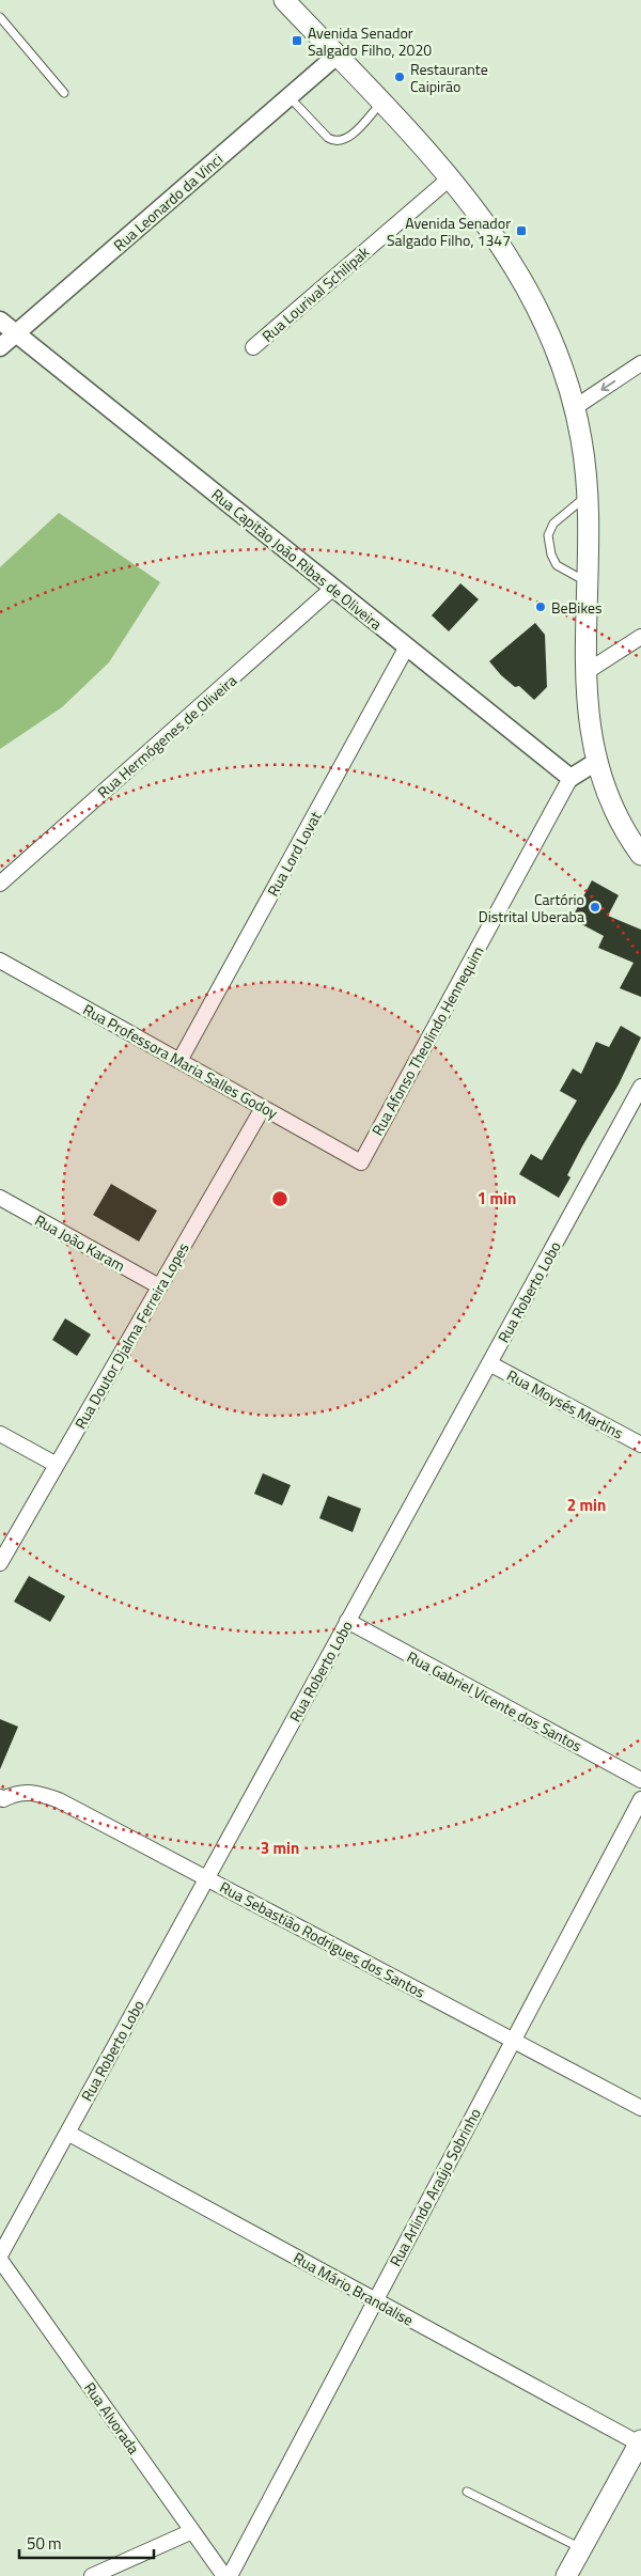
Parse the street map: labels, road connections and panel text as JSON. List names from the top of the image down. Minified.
{"streets":{"street":["Rua Leonardo da Vinci","Rua Lourival Schilipak","Rua Capitão João Ribas de Oliveira","Rua Hermógenes de Oliveira","Rua Lord Lovat","Rua Afonso Theolindo Hennequim","Rua Professora Maria Salles Godoy","Rua João Karam","Rua Roberto Lobo","Rua Doutor Djalma Ferreira Lopes","Rua Moysés Martins","Rua Gabriel Vicente dos Santos","Rua Sebastião Rodrigues dos Santos","Rua Arlindo Araújo Sobrinho","Rua Mário Brandalise","Rua Alvorada"]},"crossings":[["Rua Leonardo da Vinci","Rua Capitão João Ribas de Oliveira"],["Rua Capitão João Ribas de Oliveira","Rua Hermógenes de Oliveira"],["Rua Capitão João Ribas de Oliveira","Rua Lord Lovat"],["Rua Capitão João Ribas de Oliveira","Rua Afonso Theolindo Hennequim"],["Rua Lord Lovat","Rua Professora Maria Salles Godoy"],["Rua Afonso Theolindo Hennequim","Rua Professora Maria Salles Godoy"],["Rua Professora Maria Salles Godoy","Rua Doutor Djalma Ferreira Lopes"],["Rua João Karam","Rua Doutor Djalma Ferreira Lopes"],["Rua Roberto Lobo","Rua Moysés Martins"],["Rua Roberto Lobo","Rua Gabriel Vicente dos Santos"],["Rua Roberto Lobo","Rua Sebastião Rodrigues dos Santos"],["Rua Roberto Lobo","Rua Mário Brandalise"],["Rua Sebastião Rodrigues dos Santos","Rua Arlindo Araújo Sobrinho"],["Rua Arlindo Araújo Sobrinho","Rua Mário Brandalise"]],"places":{"transit":["Avenida Senador Salgado Filho, 2020","Avenida Senador Salgado Filho, 1347"],"other":["Restaurante Caipirão","BeBikes","Cartório Distrital Uberaba"]},"scale_bar":"50 m","rings":["1 min","2 min","3 min"]}
